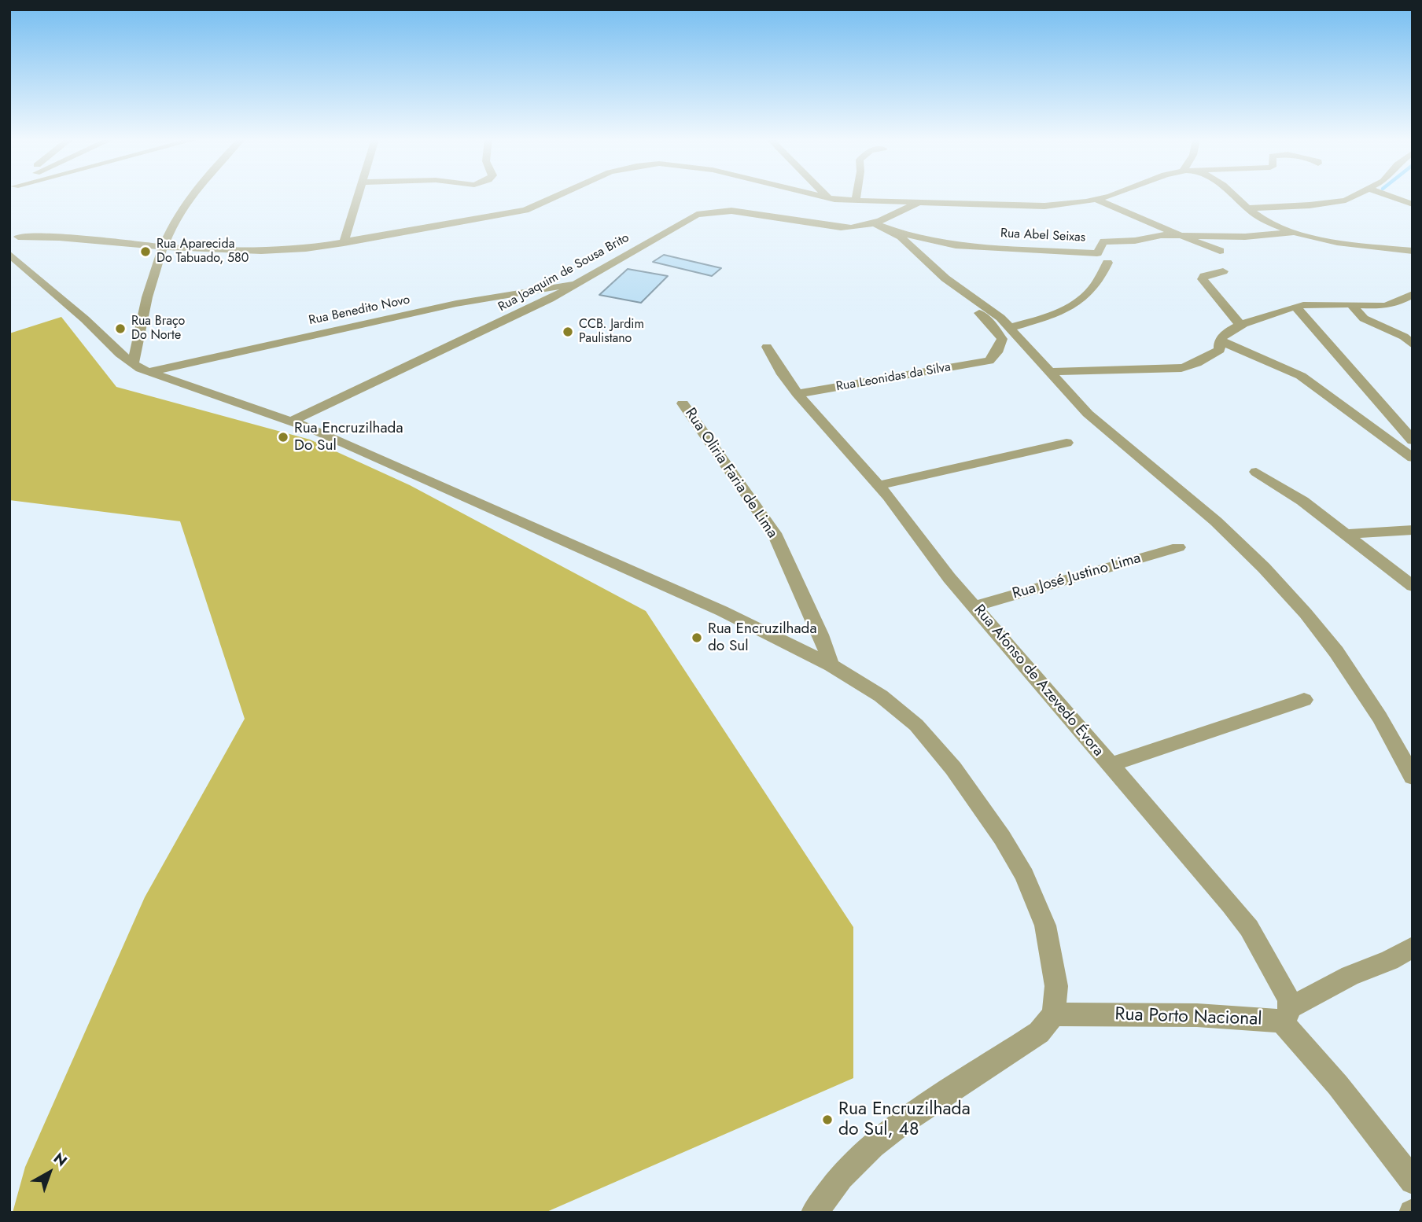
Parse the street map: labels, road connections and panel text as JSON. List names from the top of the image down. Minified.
{"streets":{"street":["Rua Abel Seixas","Rua Joaquim de Sousa Brito","Rua Benedito Novo","Rua Leonidas da Silva","Rua Oliria Faria de Lima","Rua José Justino Lima","Rua Afonso de Azevedo Évora","Rua Porto Nacional"]},"crossings":[["Rua Joaquim de Sousa Brito","Rua Benedito Novo"],["Rua Leonidas da Silva","Rua Afonso de Azevedo Évora"],["Rua José Justino Lima","Rua Afonso de Azevedo Évora"],["Rua Afonso de Azevedo Évora","Rua Porto Nacional"]],"places":["Rua Aparecida Do Tabuado, 580","Rua Braço Do Norte","CCB. Jardim Paulistano","Rua Encruzilhada Do Sul","Rua Encruzilhada do Sul","Rua Encruzilhada do Sul, 48"],"north":"top right"}
